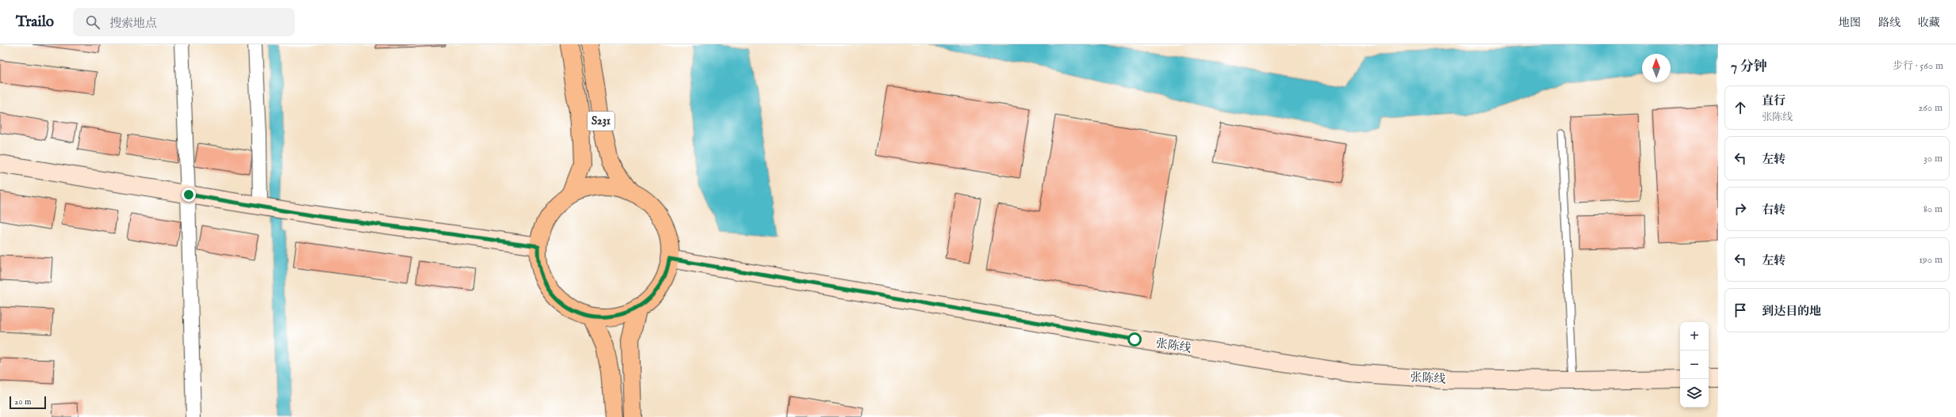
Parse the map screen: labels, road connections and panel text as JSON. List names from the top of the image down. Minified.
{"streets":{"main road":["S231","张陈线"]},"scale_bar":"20 m","north":"top","page":{"header":"Trailo","search":"搜索地点","nav":["地图","路线","收藏"],"heading":["7 分钟","步行 · 560 m"],"list":[["直行","张陈线","260 m"],["左转","30 m"],["右转","80 m"],["左转","190 m"],"到达目的地"],"map_buttons":["+","−"],"scale":"20 m"}}
